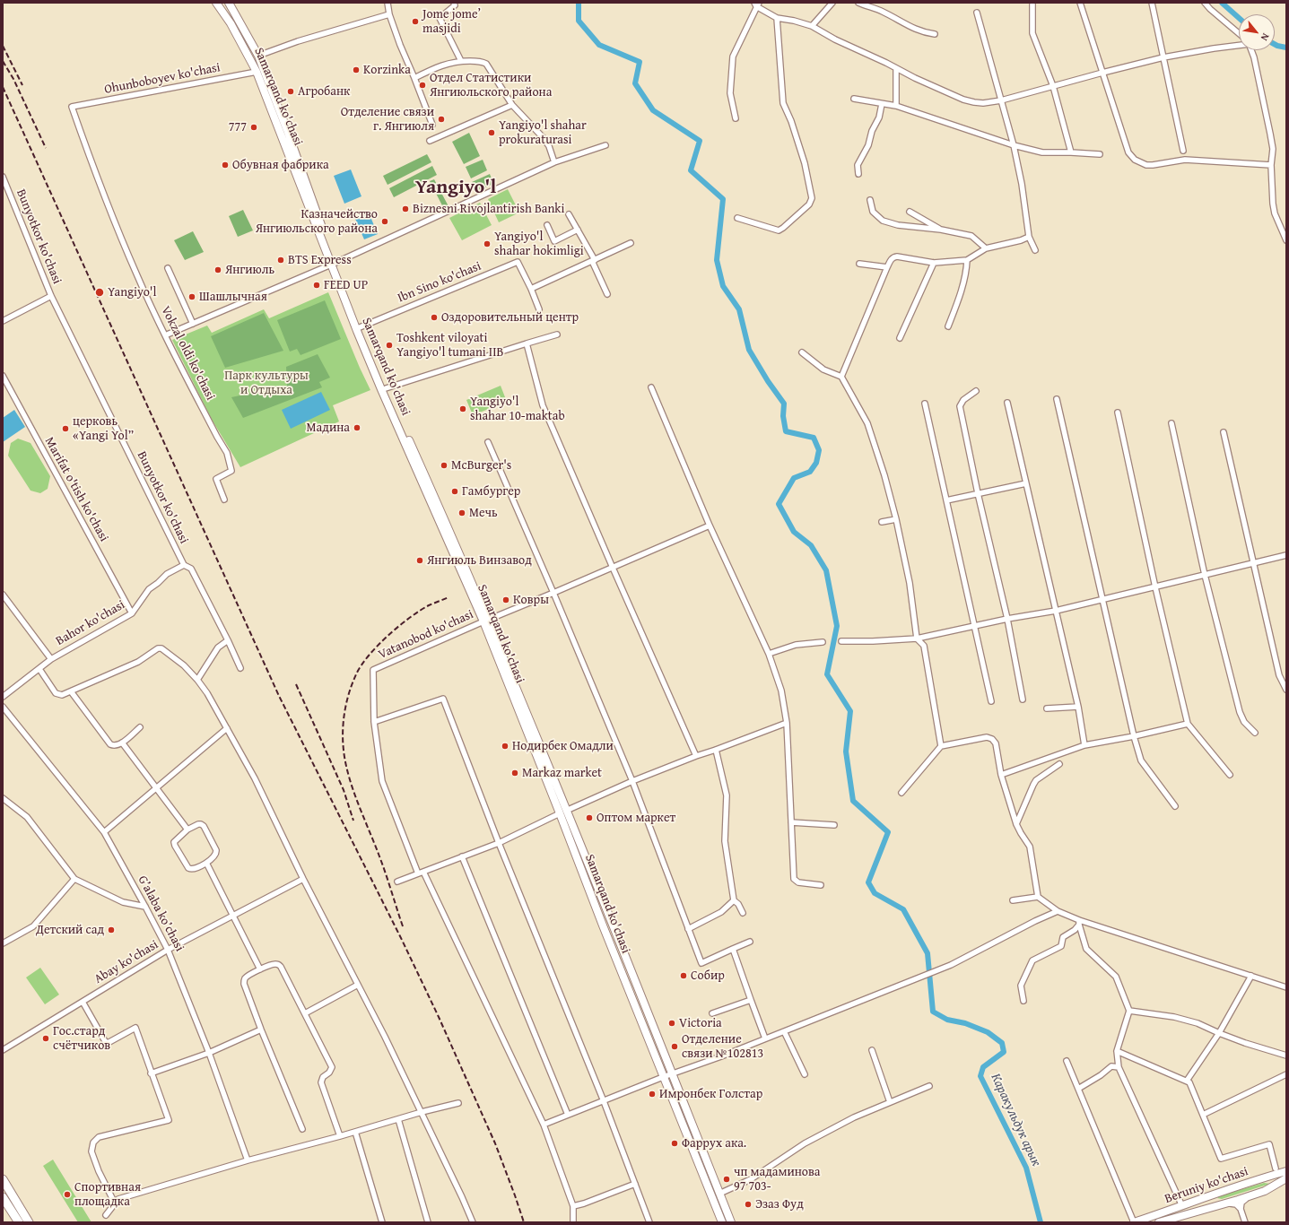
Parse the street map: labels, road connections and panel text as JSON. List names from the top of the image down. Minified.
{"streets":{"main road":["Samarqand ko'chasi","Beruniy ko'chasi"],"street":["Ohunboboyev ko'chasi","Bunyotkor ko'chasi","Ibn Sino ko'chasi","Vokzal oldi ko'chasi","Marifat o'tish ko'chasi","Bahor ko'chasi","Vatanobod ko'chasi","G’alaba ko’chasi","Abay ko'chasi"]},"crossings":[["Ohunboboyev ko'chasi","Samarqand ko'chasi"],["Ohunboboyev ko'chasi","Vokzal oldi ko'chasi"],["Samarqand ko'chasi","Ibn Sino ko'chasi"],["Samarqand ko'chasi","Vatanobod ko'chasi"],["Bunyotkor ko'chasi","Bahor ko'chasi"],["Marifat o'tish ko'chasi","Bahor ko'chasi"],["G’alaba ko’chasi","Abay ko'chasi"]],"districts":["Yangiyo'l"],"water":["Каракульдук арык"],"parks":["Парк культуры и Отдыха"],"places":["Jome jome’ masjidi","Korzinka","Отдел Статистики Янгиюльского района","Агробанк","Отделение связи г. Янгиюля","777","Yangiyo'l shahar prokuraturasi","Обувная фабрика","Biznesni Rivojlantirish Banki","Казначейство Янгиюльского района","Yangiyo'l shahar hokimligi","BTS Express","Янгиюль","FEED UP","Yangiyo'l","Шашлычная","Оздоровительный центр","Toshkent viloyati Yangiyo'l tumani IIB","Yangiyo'l shahar 10-maktab","Мадина","церковь «Yangi Yol”","McBurger's","Гамбургер","Мечь","Янгиюль Винзавод","Ковры","Нодирбек Омадли","Markaz market","Оптом маркет","Детский сад","Собир","Victoria","Гос.стард счётчиков","Отделение связи №102813","Имронбек Голстар","Фаррух ака.","чп мадаминова 97 703-","Спортивная площадка","Эзаз Фуд"],"north":"bottom right"}
